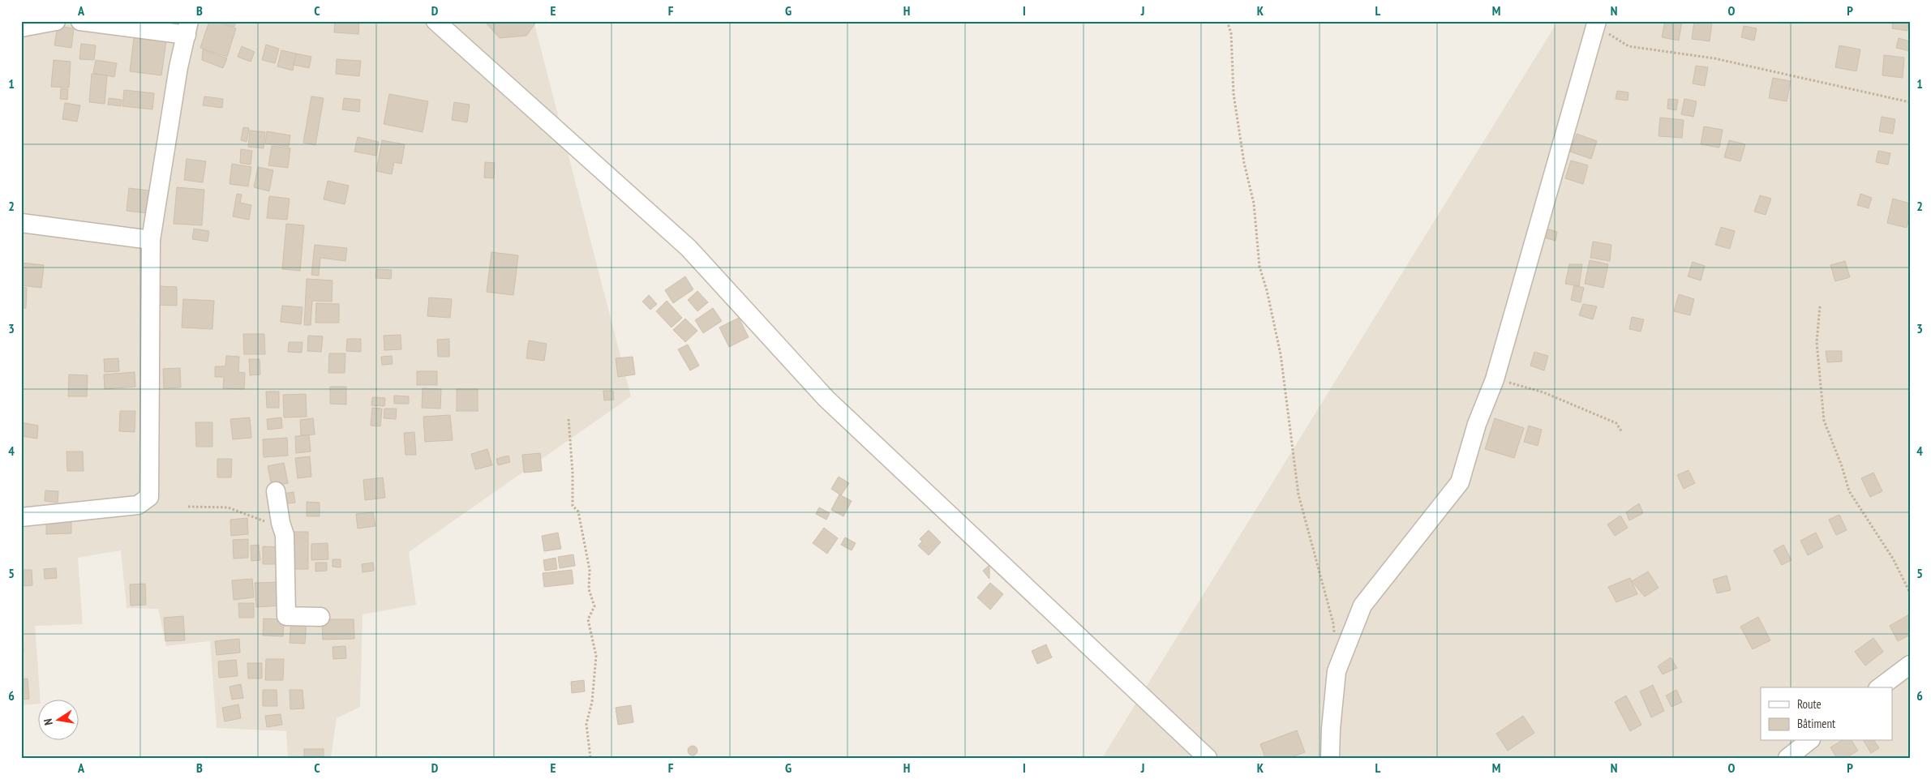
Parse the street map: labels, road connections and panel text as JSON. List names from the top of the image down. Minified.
{"legend":["Route","Bâtiment"],"north":"left","grid":{"columns":["A","B","C","D","E","F","G","H","I","J","K","L","M","N","O","P"],"rows":["1","2","3","4","5","6"]}}
